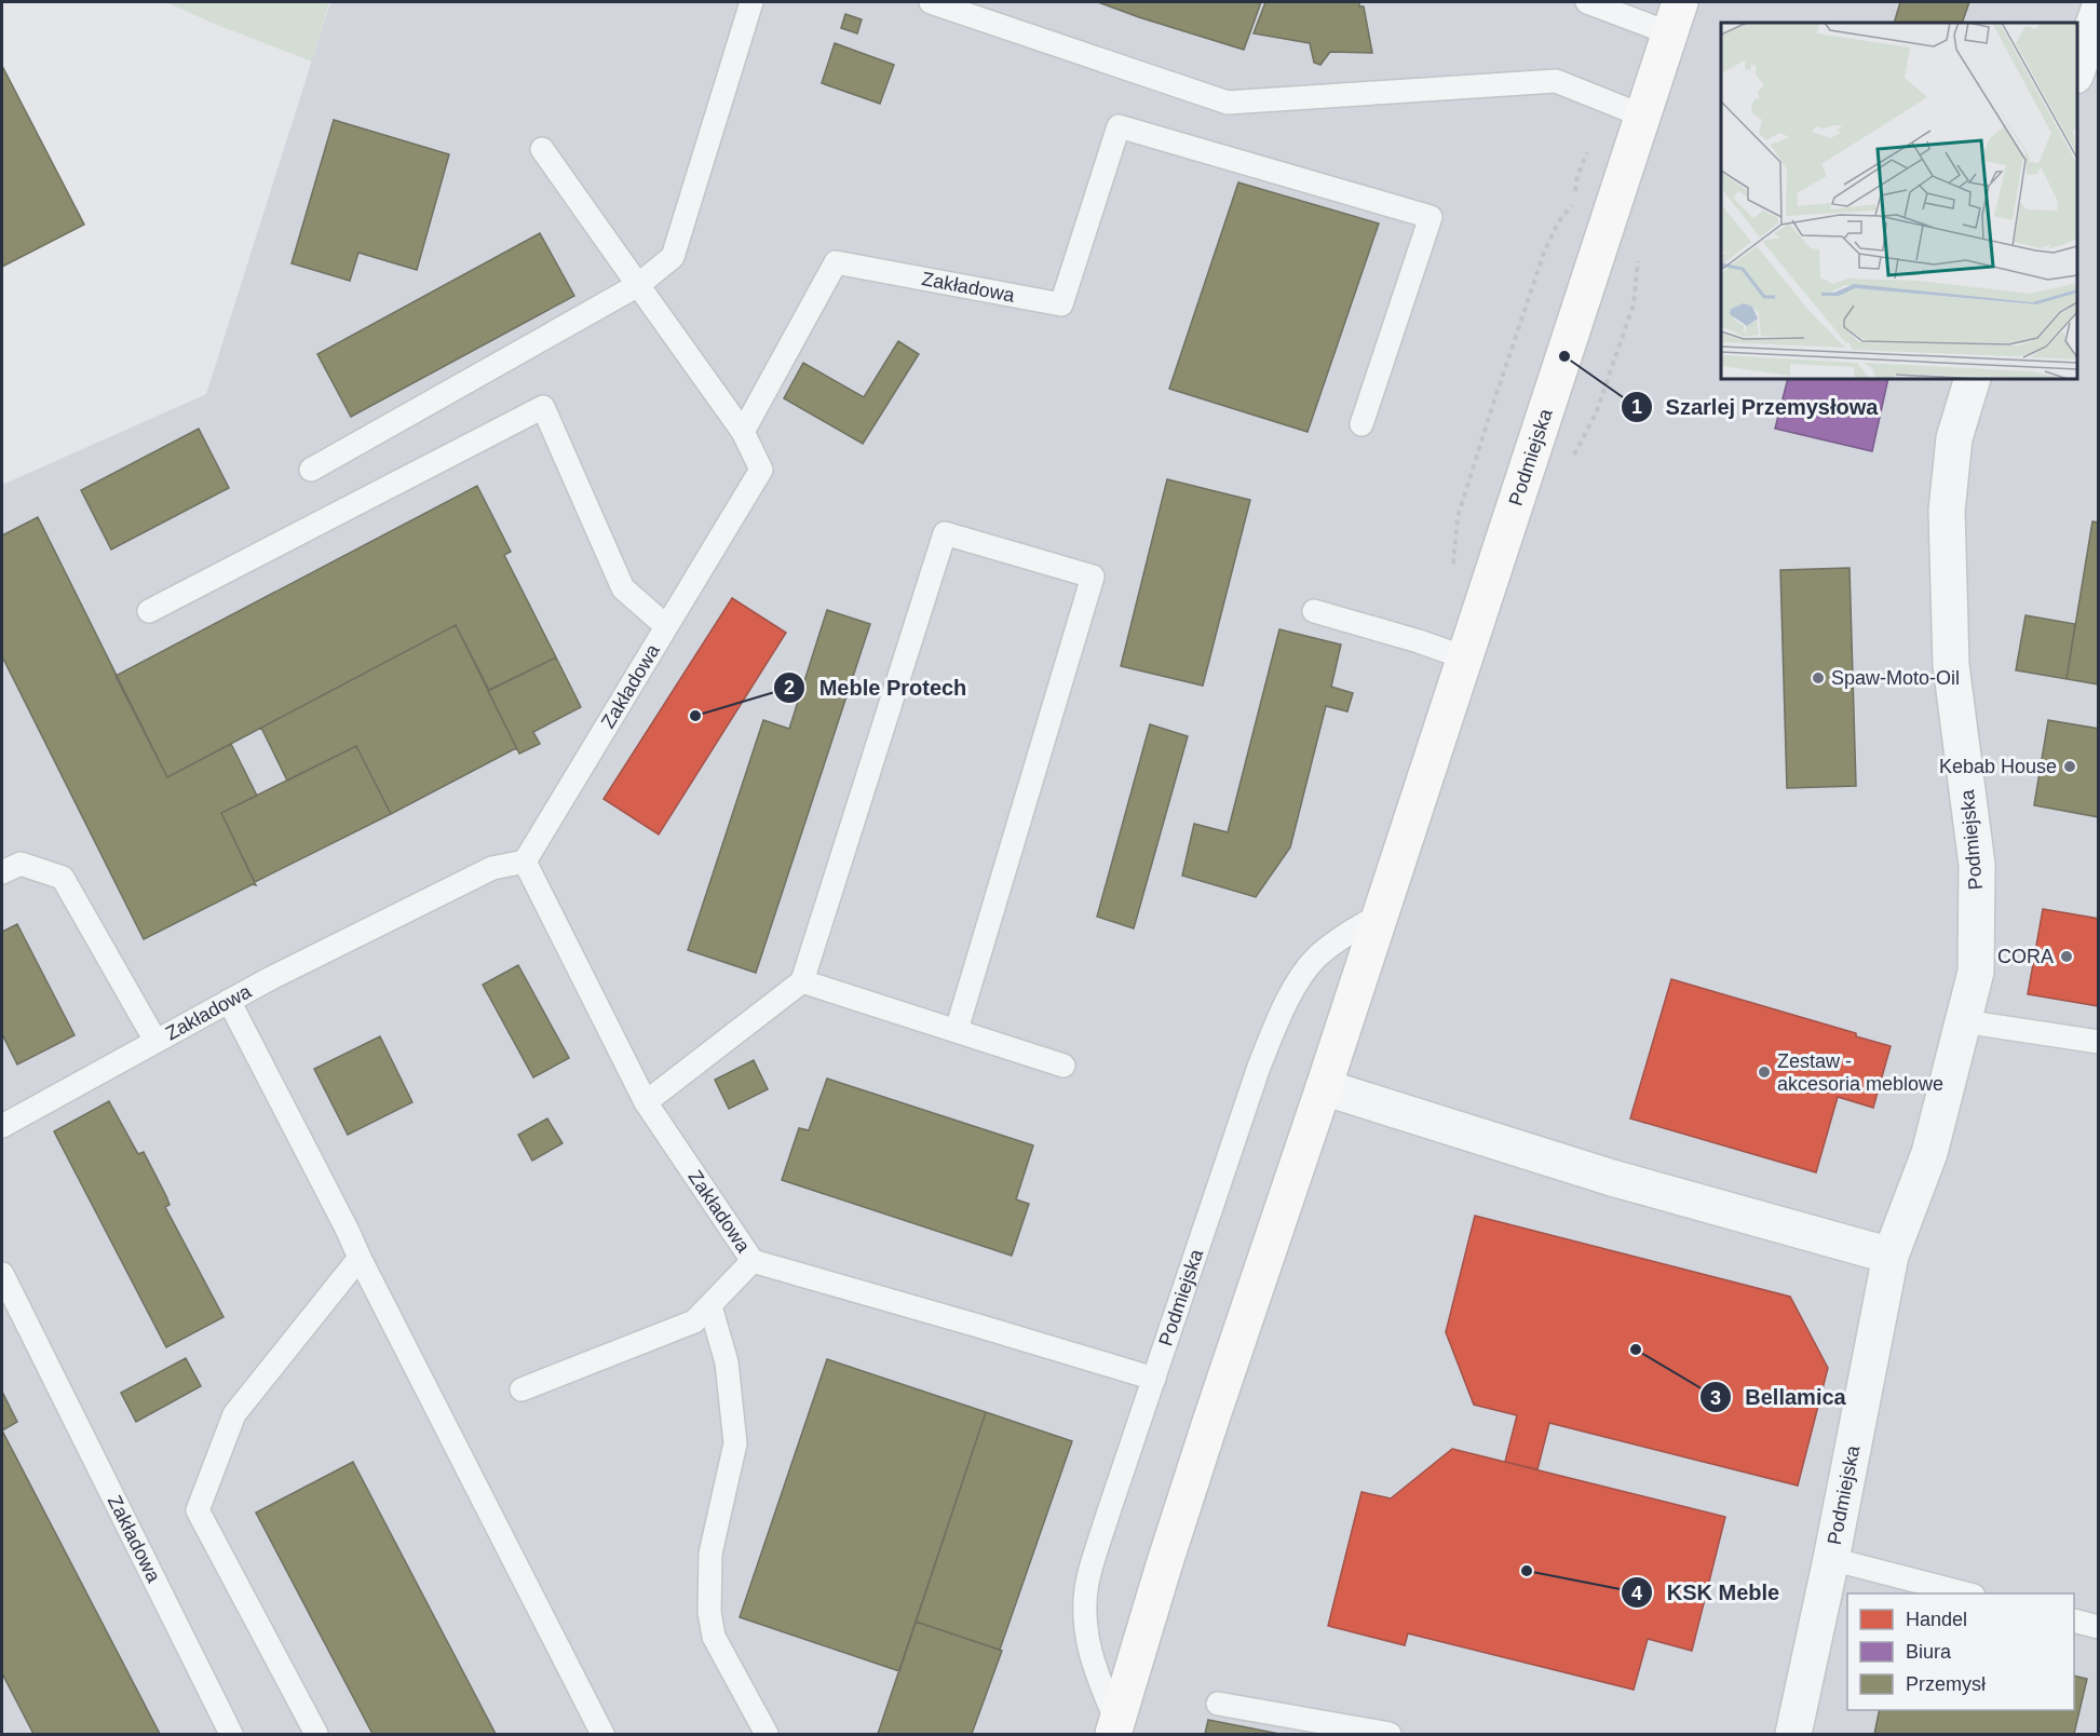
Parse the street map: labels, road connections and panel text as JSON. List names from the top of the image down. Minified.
{"streets":{"main road":["Podmiejska"],"lane":["Zakładowa"]},"crossings":[["Zakładowa","Podmiejska"]],"places":["Szarlej Przemysłowa","Spaw-Moto-Oil","Meble Protech","Kebab House","CORA","Zestaw - akcesoria meblowe","Bellamica","KSK Meble"],"legend":["Handel","Biura","Przemysł"]}
